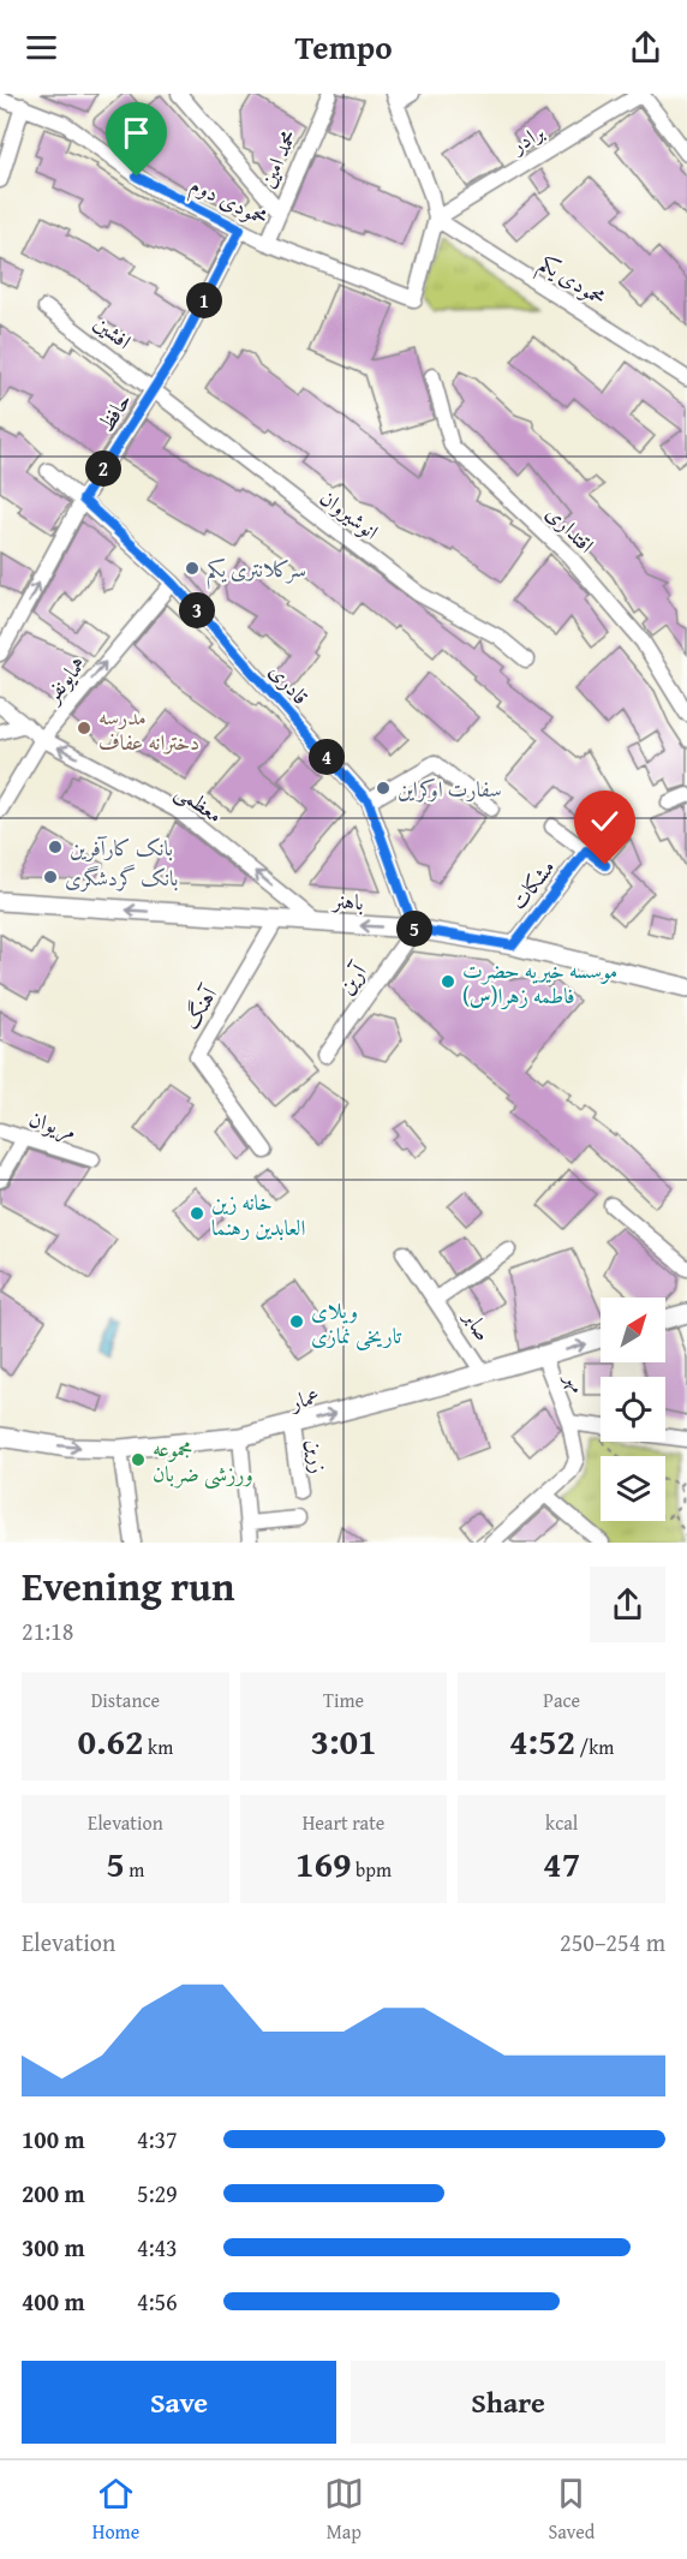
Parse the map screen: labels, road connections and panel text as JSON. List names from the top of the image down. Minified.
{"streets":{"main road":["باهنر","عمار"],"street":["برادر","محمد امین","محمودی دوم","محمودی یکم","افشین","حافظ","انوشیروان","اقتداری","همایونفر","قادری","معظمی","مشکات","آرین","آهنگ","مریوان","صابر","مهر","زرین"]},"crossings":[["برادر","محمودی دوم"],["برادر","محمودی یکم"],["محمد امین","محمودی دوم"],["محمودی دوم","محمودی یکم"],["محمودی دوم","حافظ"],["افشین","حافظ"],["افشین","انوشیروان"],["حافظ","انوشیروان"],["حافظ","قادری"],["همایونفر","قادری"],["همایونفر","معظمی"],["قادری","باهنر"],["قادری","آرین"],["معظمی","باهنر"],["مشکات","باهنر"],["باهنر","آرین"],["باهنر","آهنگ"],["صابر","عمار"],["مهر","عمار"],["عمار","زرین"]],"one_way":["حافظ","همایونفر","معظمی","باهنر","عمار"],"places":["سرکلانتری یکم","مدرسه دخترانه عفاف","سفارت اوکراین","بانک کارآفرین","بانک گردشگری","موسسه خیریه حضرت فاطمه زهرا(س)","خانه زین العابدین رهنما","ویلای تاریخی نمازی","مجموعه ورزشی ضربان"],"north":"top right","page":{"header":"Tempo","pins":["1","2","3","4","5"],"heading":["Evening run","21:18"],"stats":[["Distance","0.62 km"],["Time","3:01"],["Pace","4:52 /km"],["Elevation","5 m"],["Heart rate","169 bpm"],["kcal","47"]],"chart":["Elevation","250–254 m"],"list":[{"name":"100 m","note":"4:37"},{"name":"200 m","note":"5:29"},{"name":"300 m","note":"4:43"},{"name":"400 m","note":"4:56"}],"buttons":["Save","Share"],"tabs":["Home","Map","Saved"]}}
